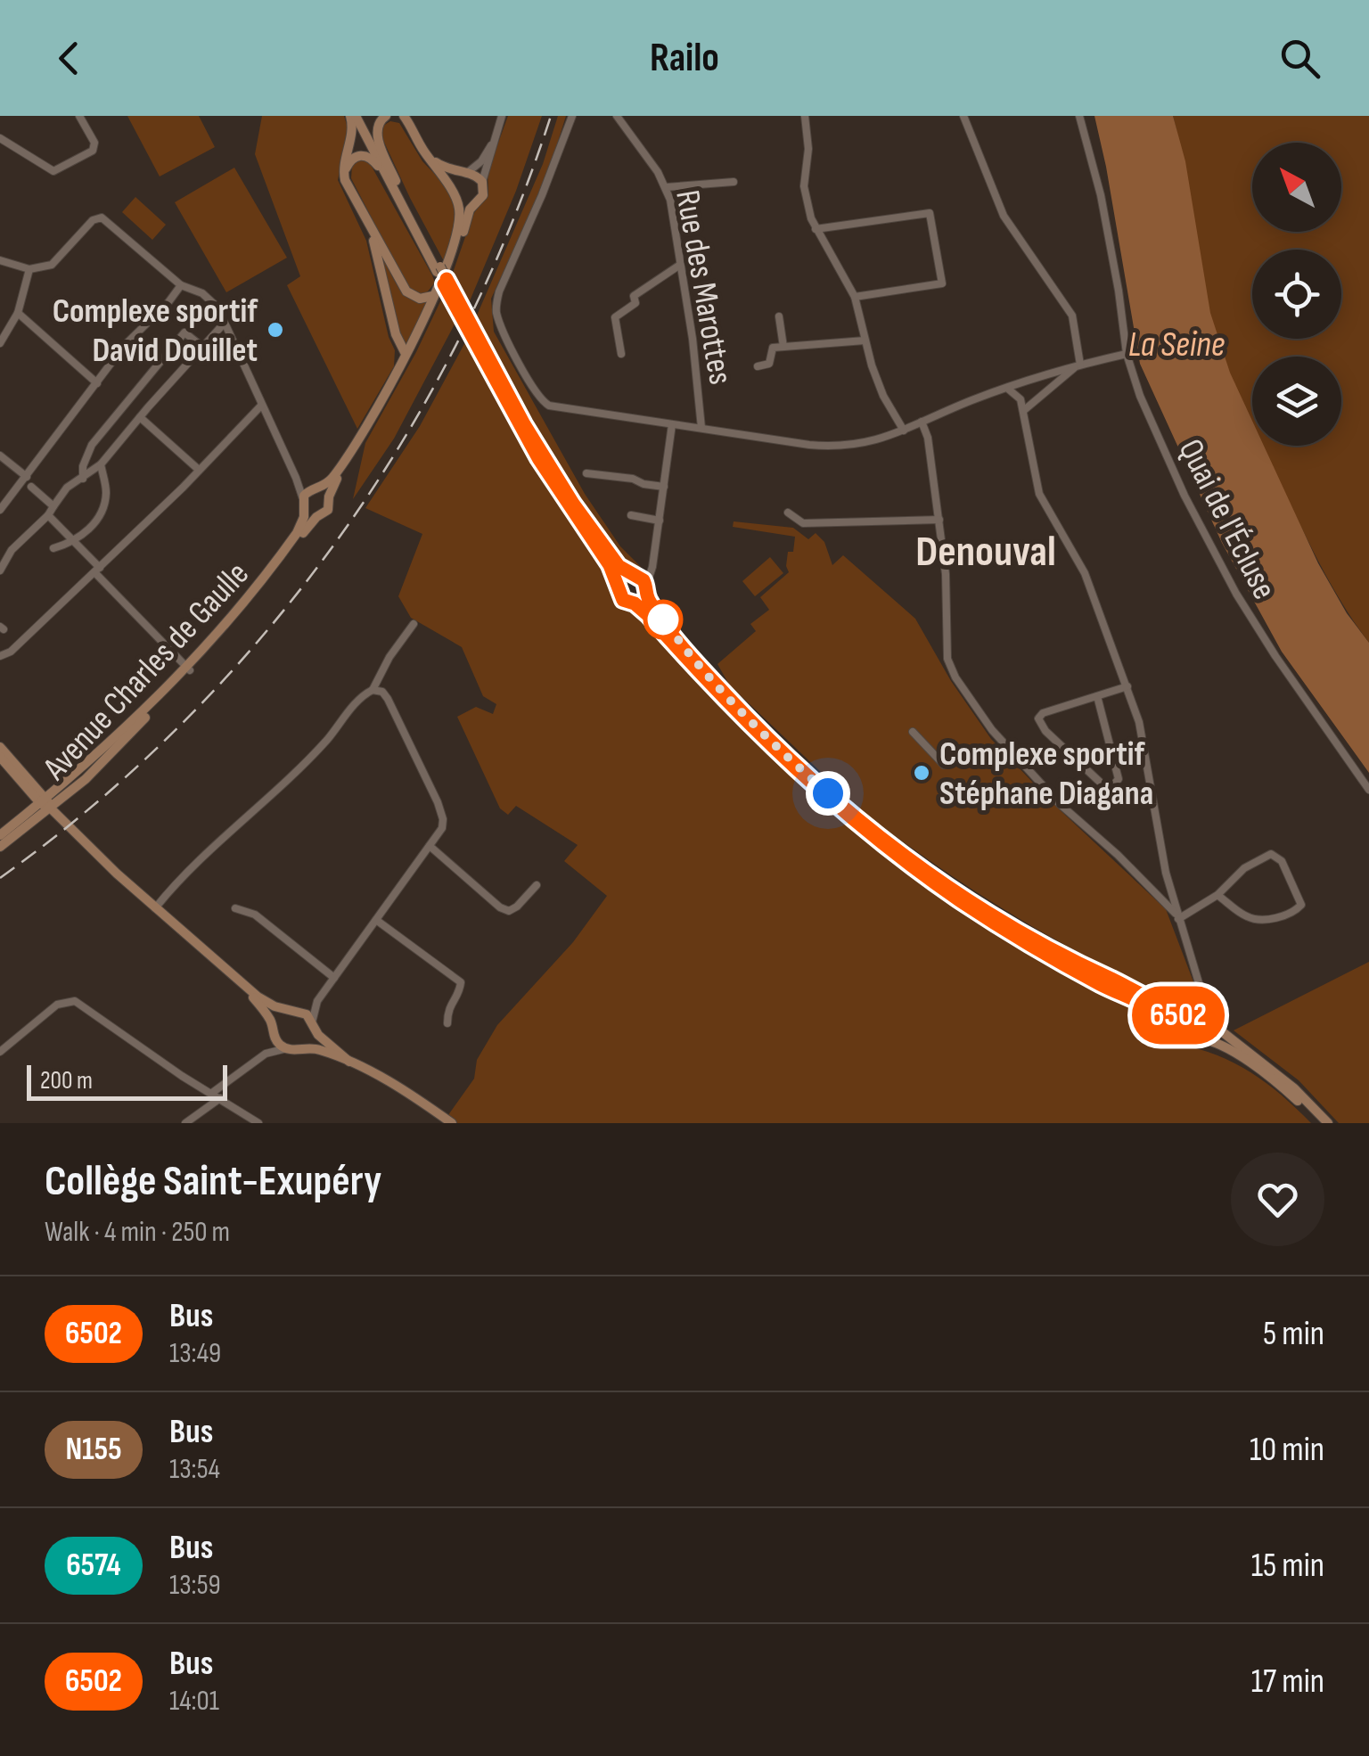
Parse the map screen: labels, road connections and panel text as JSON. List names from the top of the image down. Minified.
{"streets":{"main road":["Avenue Charles de Gaulle"],"street":["Rue des Marottes","Quai de l'Écluse"]},"districts":["Denouval"],"water":["La Seine"],"places":["Complexe sportif David Douillet","Complexe sportif Stéphane Diagana"],"lines":["bus line 6502"],"scale_bar":"200 m","north":"top left","page":{"header":"Railo","on_map":"6502","scale":"200 m","heading":["Collège Saint-Exupéry","Walk · 4 min · 250 m"],"list":[{"mark":"6502","name":"Bus","note":"13:49","value":"5 min"},{"mark":"N155","name":"Bus","note":"13:54","value":"10 min"},{"mark":"6574","name":"Bus","note":"13:59","value":"15 min"},{"mark":"6502","name":"Bus","note":"14:01","value":"17 min"}]}}
